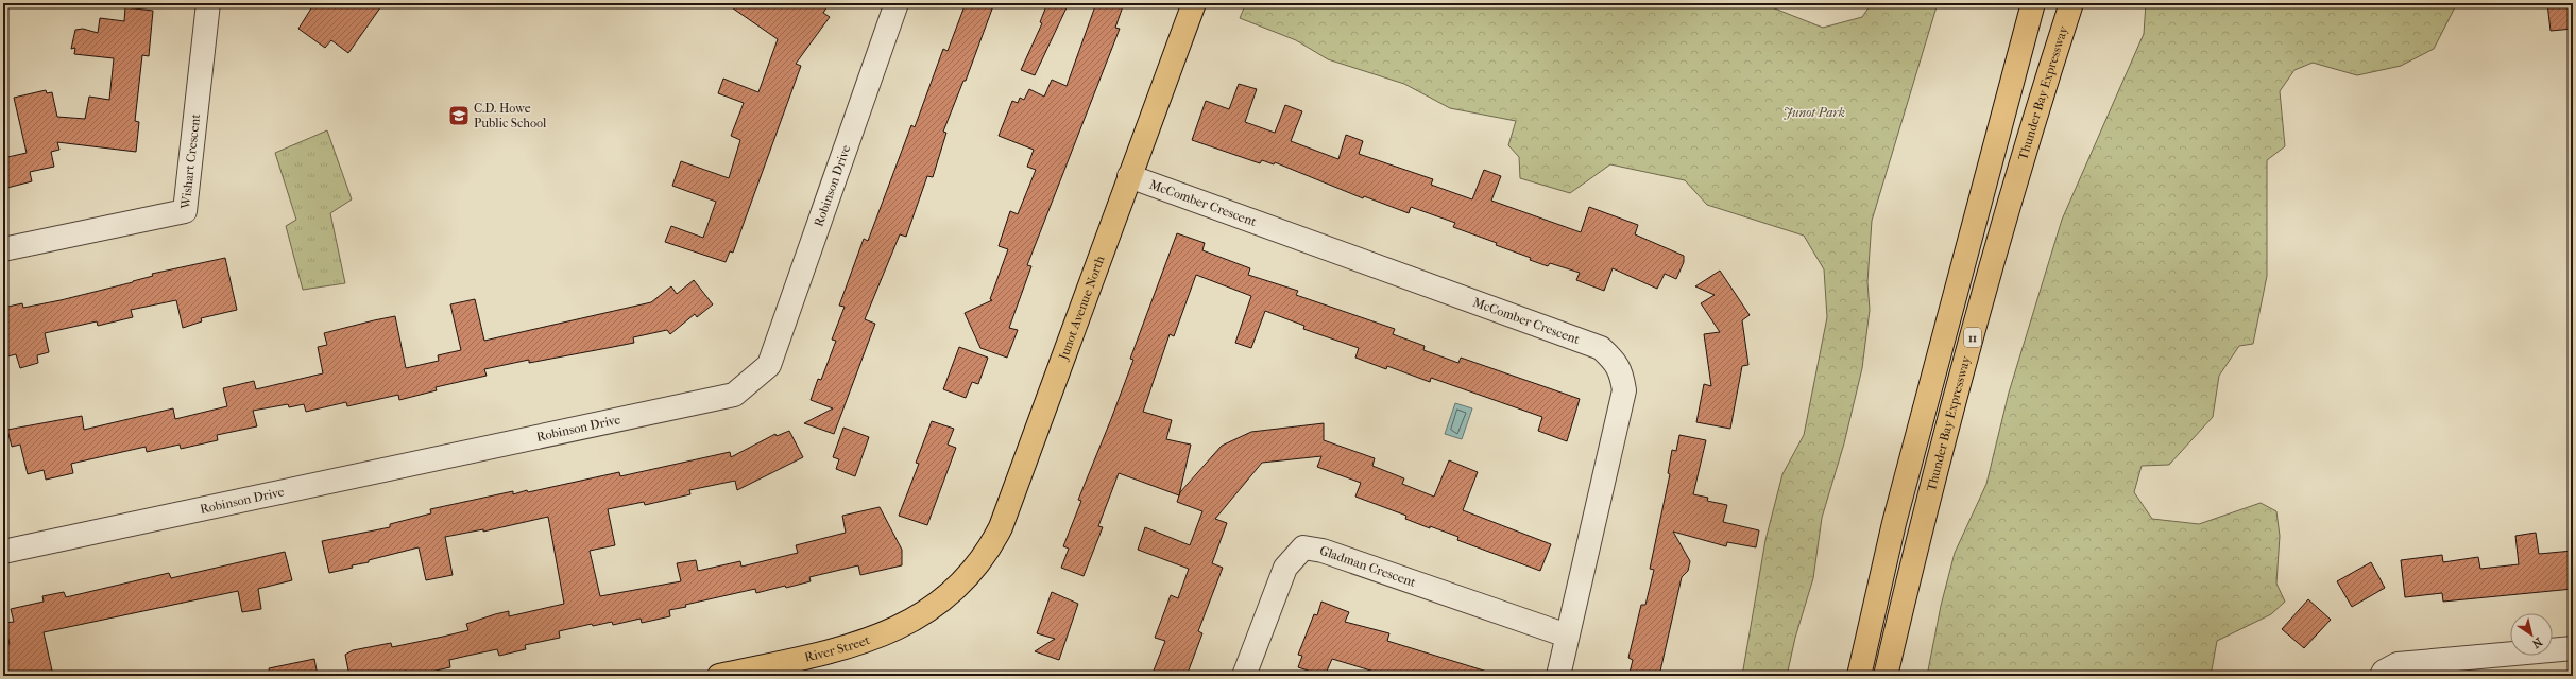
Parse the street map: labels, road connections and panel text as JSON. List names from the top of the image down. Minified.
{"streets":{"main road":["Thunder Bay Expressway","Junot Avenue North","11","River Street"],"street":["Wishart Crescent","Robinson Drive","McComber Crescent","Gladman Crescent"]},"crossings":[["McComber Crescent","Junot Avenue North"],["McComber Crescent","Gladman Crescent"],["Junot Avenue North","River Street"]],"parks":["Junot Park"],"places":{"school or university":["C.D. Howe Public School"]},"north":"bottom right"}
